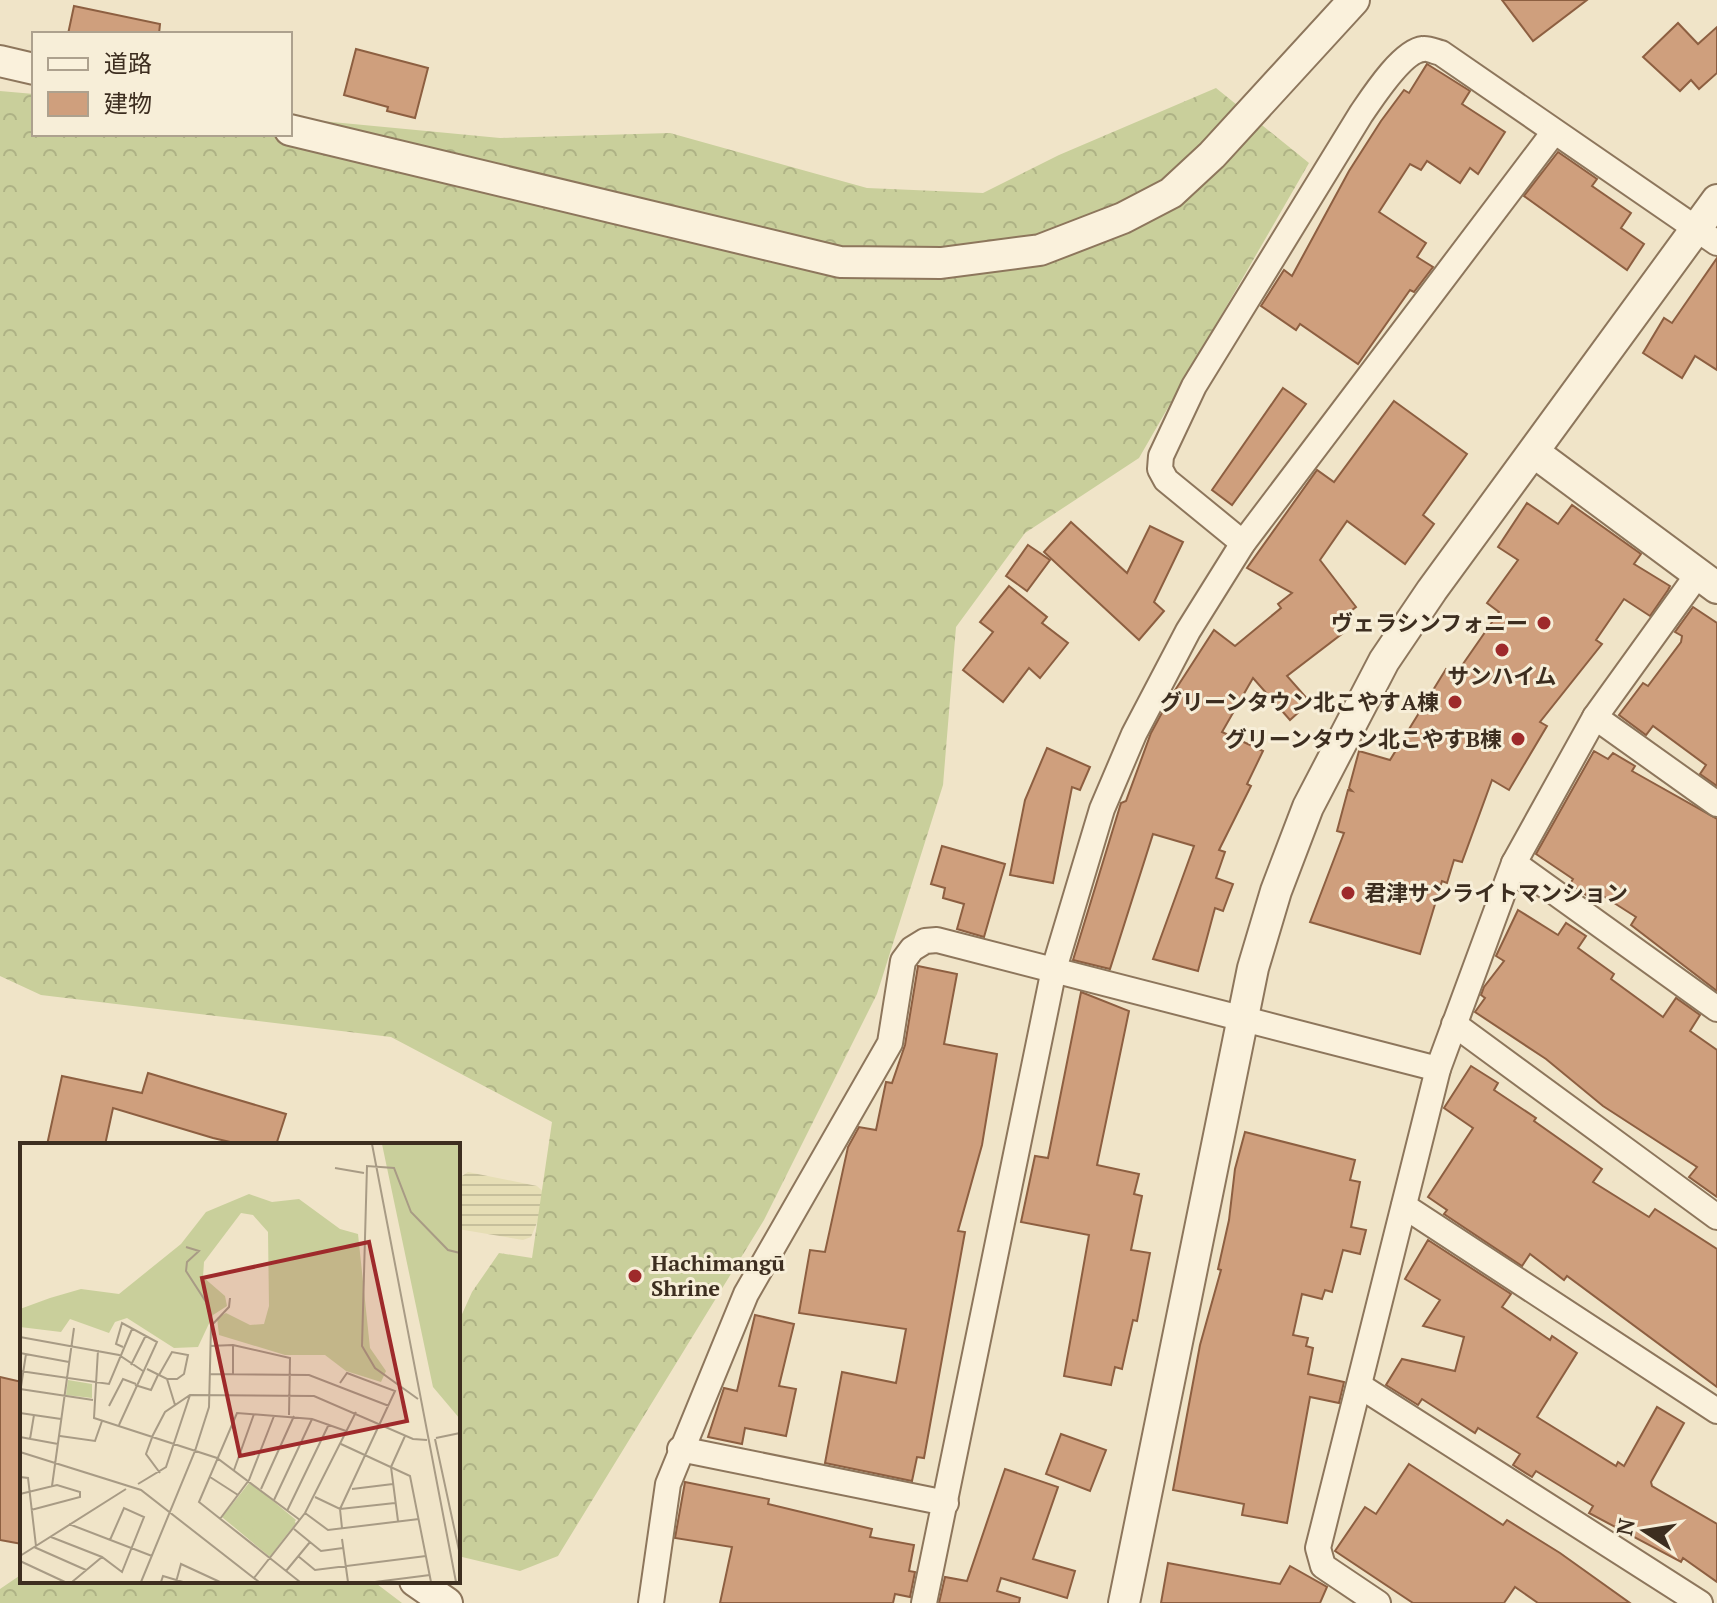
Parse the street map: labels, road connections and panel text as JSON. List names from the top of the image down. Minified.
{"places":["ヴェラシンフォニー","サンハイム","グリーンタウン北こやすA棟","グリーンタウン北こやすB棟","君津サンライトマンション","Hachimangū Shrine"],"legend":["道路","建物"],"north":"left"}
